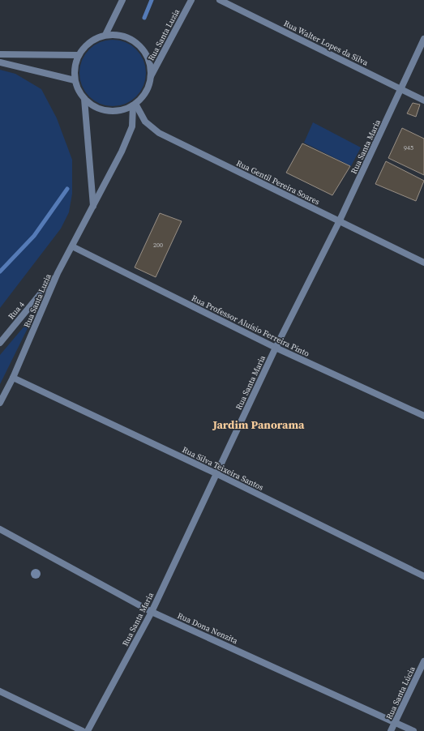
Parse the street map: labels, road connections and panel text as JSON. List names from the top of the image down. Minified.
{"streets":{"street":["Rua Santa Luzia","Rua Walter Lopes da Silva","Rua Santa Maria","Rua Gentil Pereira Soares","Rua 4","Rua Professor Aluísio Ferreira Pinto","Rua Silva Teixeira Santos","Rua Dona Nenzita","Rua Santa Lúcia"]},"crossings":[["Rua Santa Luzia","Rua Gentil Pereira Soares"],["Rua Santa Luzia","Rua 4"],["Rua Santa Luzia","Rua Professor Aluísio Ferreira Pinto"],["Rua Santa Luzia","Rua Silva Teixeira Santos"],["Rua Walter Lopes da Silva","Rua Santa Maria"],["Rua Santa Maria","Rua Gentil Pereira Soares"],["Rua Santa Maria","Rua Professor Aluísio Ferreira Pinto"],["Rua Santa Maria","Rua Silva Teixeira Santos"],["Rua Santa Maria","Rua Dona Nenzita"],["Rua Dona Nenzita","Rua Santa Lúcia"]],"districts":["Jardim Panorama"],"house_numbers":["945","200"]}
